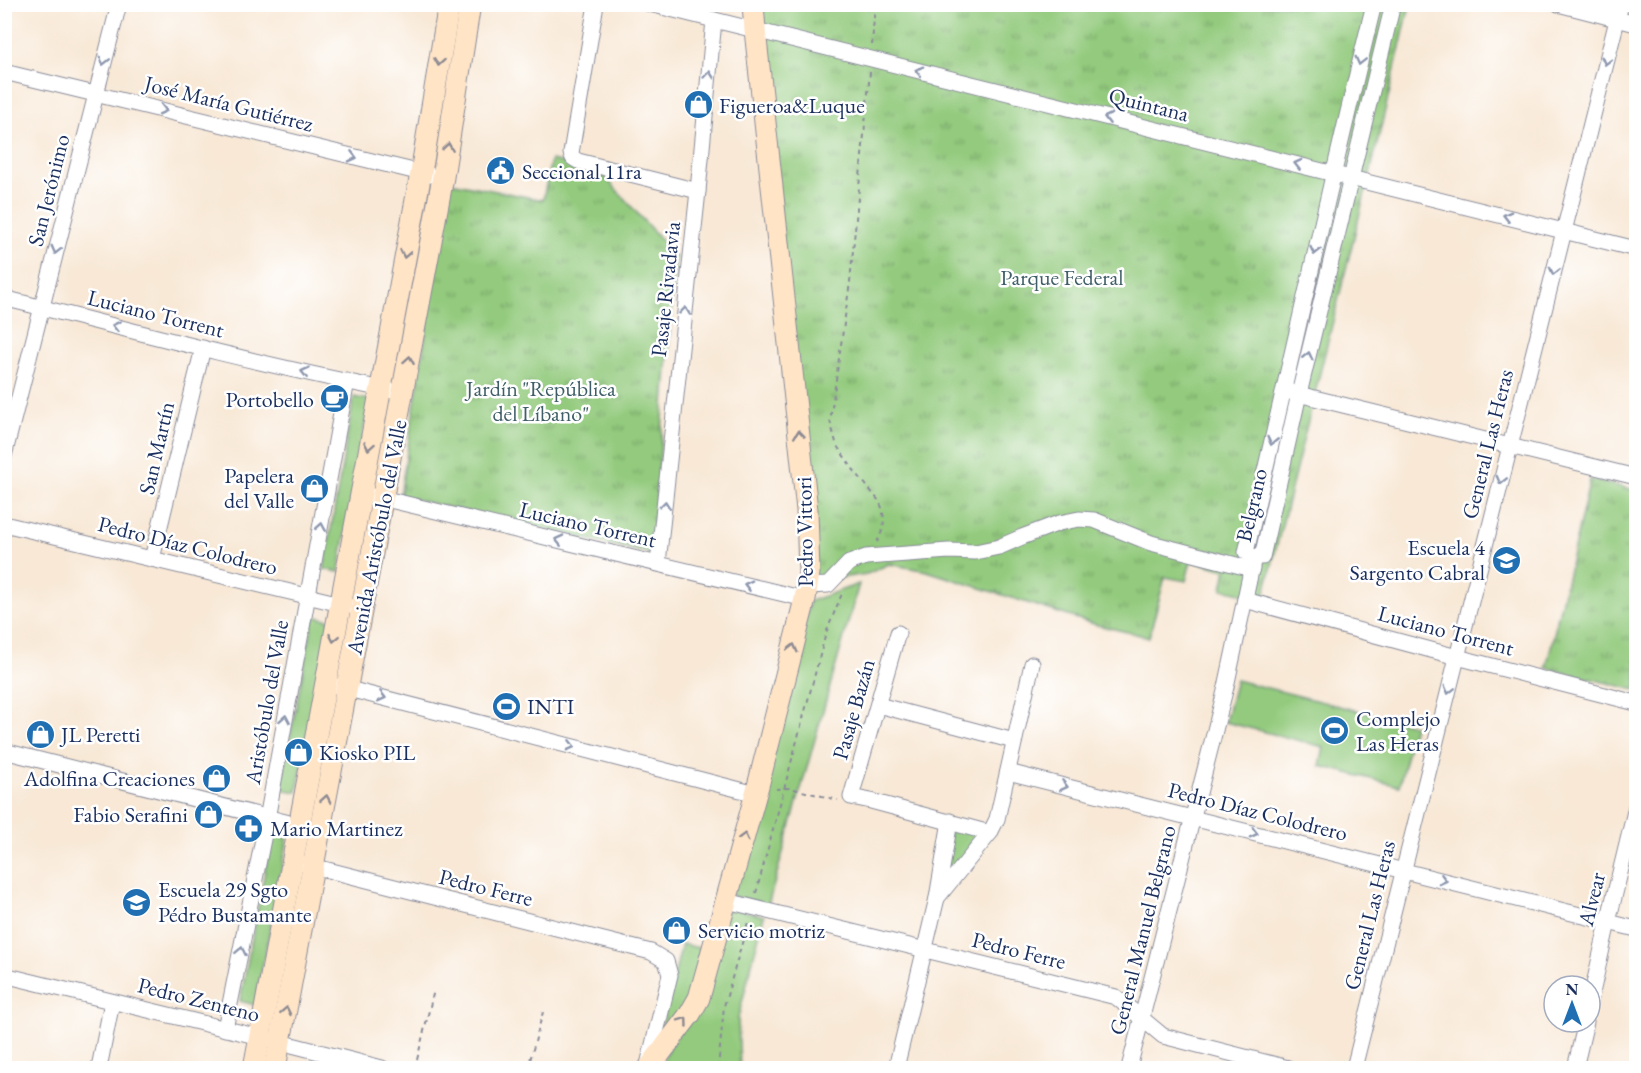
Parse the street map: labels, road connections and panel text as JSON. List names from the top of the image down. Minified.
{"streets":{"main road":["Pedro Vittori","Avenida Aristóbulo del Valle"],"street":["José María Gutiérrez","Quintana","San Jerónimo","Pasaje Rivadavia","Luciano Torrent","General Las Heras","San Martín","Belgrano","Pedro Díaz Colodrero","Aristóbulo del Valle","Pasaje Bazán","Pedro Ferre","Alvear","General Manuel Belgrano","Pedro Zenteno"]},"crossings":[["José María Gutiérrez","San Jerónimo"],["José María Gutiérrez","Avenida Aristóbulo del Valle"],["Quintana","Pasaje Rivadavia"],["Quintana","General Las Heras"],["Quintana","Belgrano"],["Quintana","Pedro Vittori"],["San Jerónimo","Luciano Torrent"],["Pasaje Rivadavia","Luciano Torrent"],["Luciano Torrent","General Las Heras"],["Luciano Torrent","San Martín"],["Luciano Torrent","Pedro Vittori"],["Luciano Torrent","Avenida Aristóbulo del Valle"],["Luciano Torrent","Aristóbulo del Valle"],["Luciano Torrent","General Manuel Belgrano"],["General Las Heras","Pedro Díaz Colodrero"],["San Martín","Pedro Díaz Colodrero"],["Belgrano","General Manuel Belgrano"],["Pedro Vittori","Pedro Ferre"],["Avenida Aristóbulo del Valle","Pedro Díaz Colodrero"],["Avenida Aristóbulo del Valle","Pedro Ferre"],["Avenida Aristóbulo del Valle","Pedro Zenteno"],["Pedro Díaz Colodrero","Aristóbulo del Valle"],["Pedro Díaz Colodrero","Alvear"],["Pedro Díaz Colodrero","General Manuel Belgrano"],["Aristóbulo del Valle","Pedro Zenteno"],["Pedro Ferre","General Manuel Belgrano"]],"one_way":["José María Gutiérrez","Quintana","San Jerónimo","Pasaje Rivadavia","Luciano Torrent","General Las Heras","Pedro Vittori","Pedro Díaz Colodrero","Aristóbulo del Valle"],"parks":["Parque Federal","Jardín \"República del Líbano\""],"places":{"shop":["Figueroa&Luque","Papelera del Valle","JL Peretti","Kiosko PIL","Adolfina Creaciones","Fabio Serafini","Servicio motriz"],"public building":["Seccional 11ra"],"cafe":["Portobello"],"school or university":["Escuela 4 Sargento Cabral","Escuela 29 Sgto Pédro Bustamante"],"sports":["INTI","Complejo Las Heras"],"pharmacy":["Mario Martinez"]},"north":"top"}
